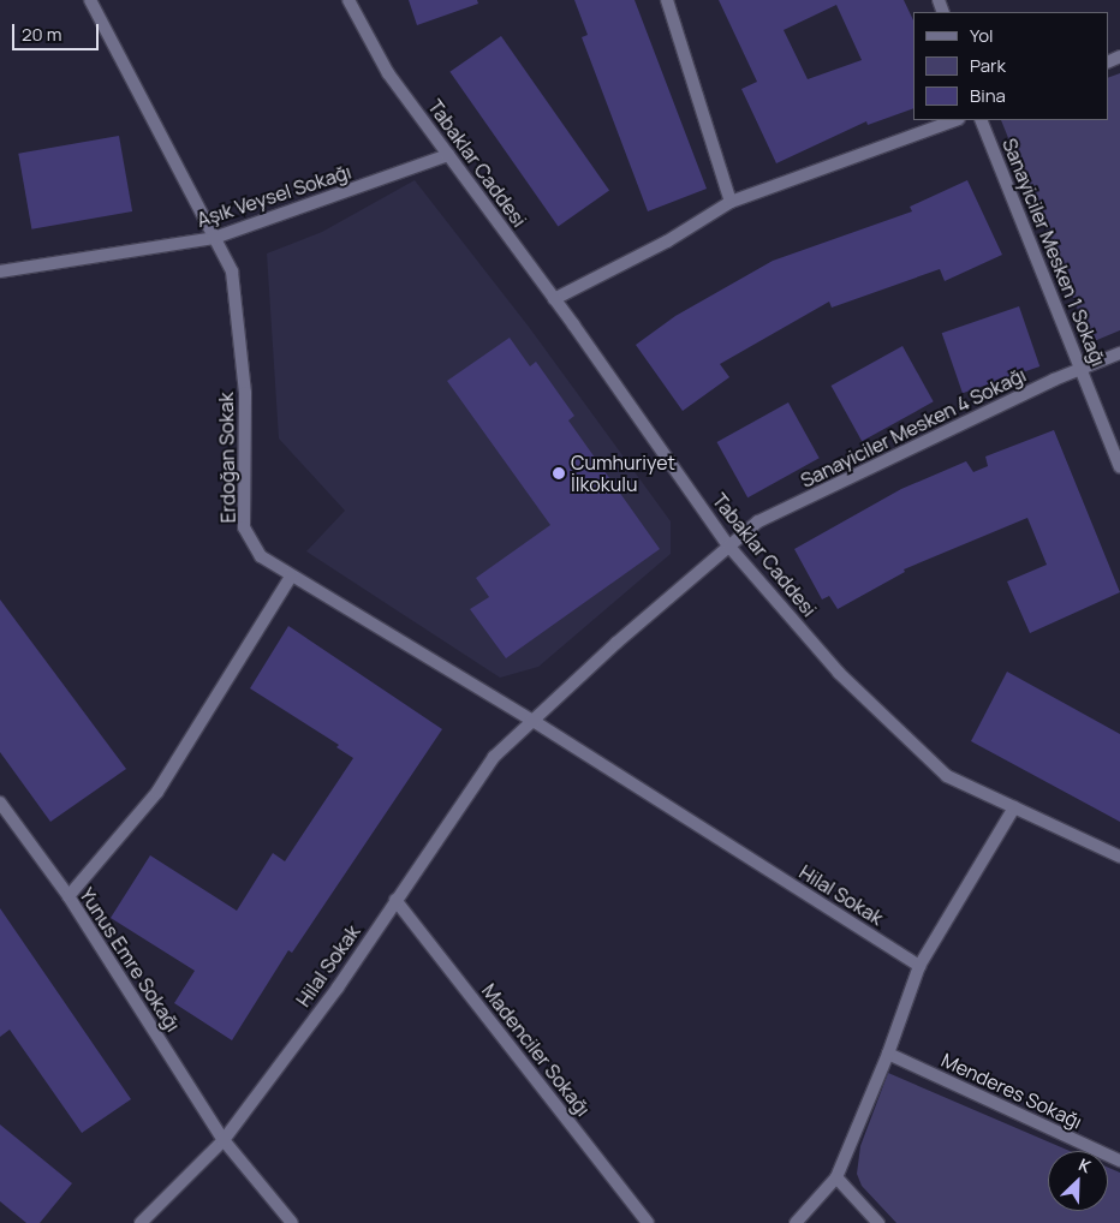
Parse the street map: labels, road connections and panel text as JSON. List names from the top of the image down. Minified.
{"streets":{"street":["Tabaklar Caddesi","Aşık Veysel Sokağı","Sanayiciler Mesken 1 Sokağı","Sanayiciler Mesken 4 Sokağı","Erdoğan Sokak","Hilal Sokak","Yunus Emre Sokağı","Madenciler Sokağı","Menderes Sokağı"]},"crossings":[["Tabaklar Caddesi","Aşık Veysel Sokağı"],["Tabaklar Caddesi","Sanayiciler Mesken 4 Sokağı"],["Tabaklar Caddesi","Hilal Sokak"],["Aşık Veysel Sokağı","Erdoğan Sokak"],["Sanayiciler Mesken 1 Sokağı","Sanayiciler Mesken 4 Sokağı"],["Sanayiciler Mesken 4 Sokağı","Hilal Sokak"],["Erdoğan Sokak","Hilal Sokak"],["Hilal Sokak","Yunus Emre Sokağı"],["Hilal Sokak","Madenciler Sokağı"]],"places":["Cumhuriyet İlkokulu"],"legend":["Yol","Park","Bina"],"scale_bar":"20 m","north":"top right"}
